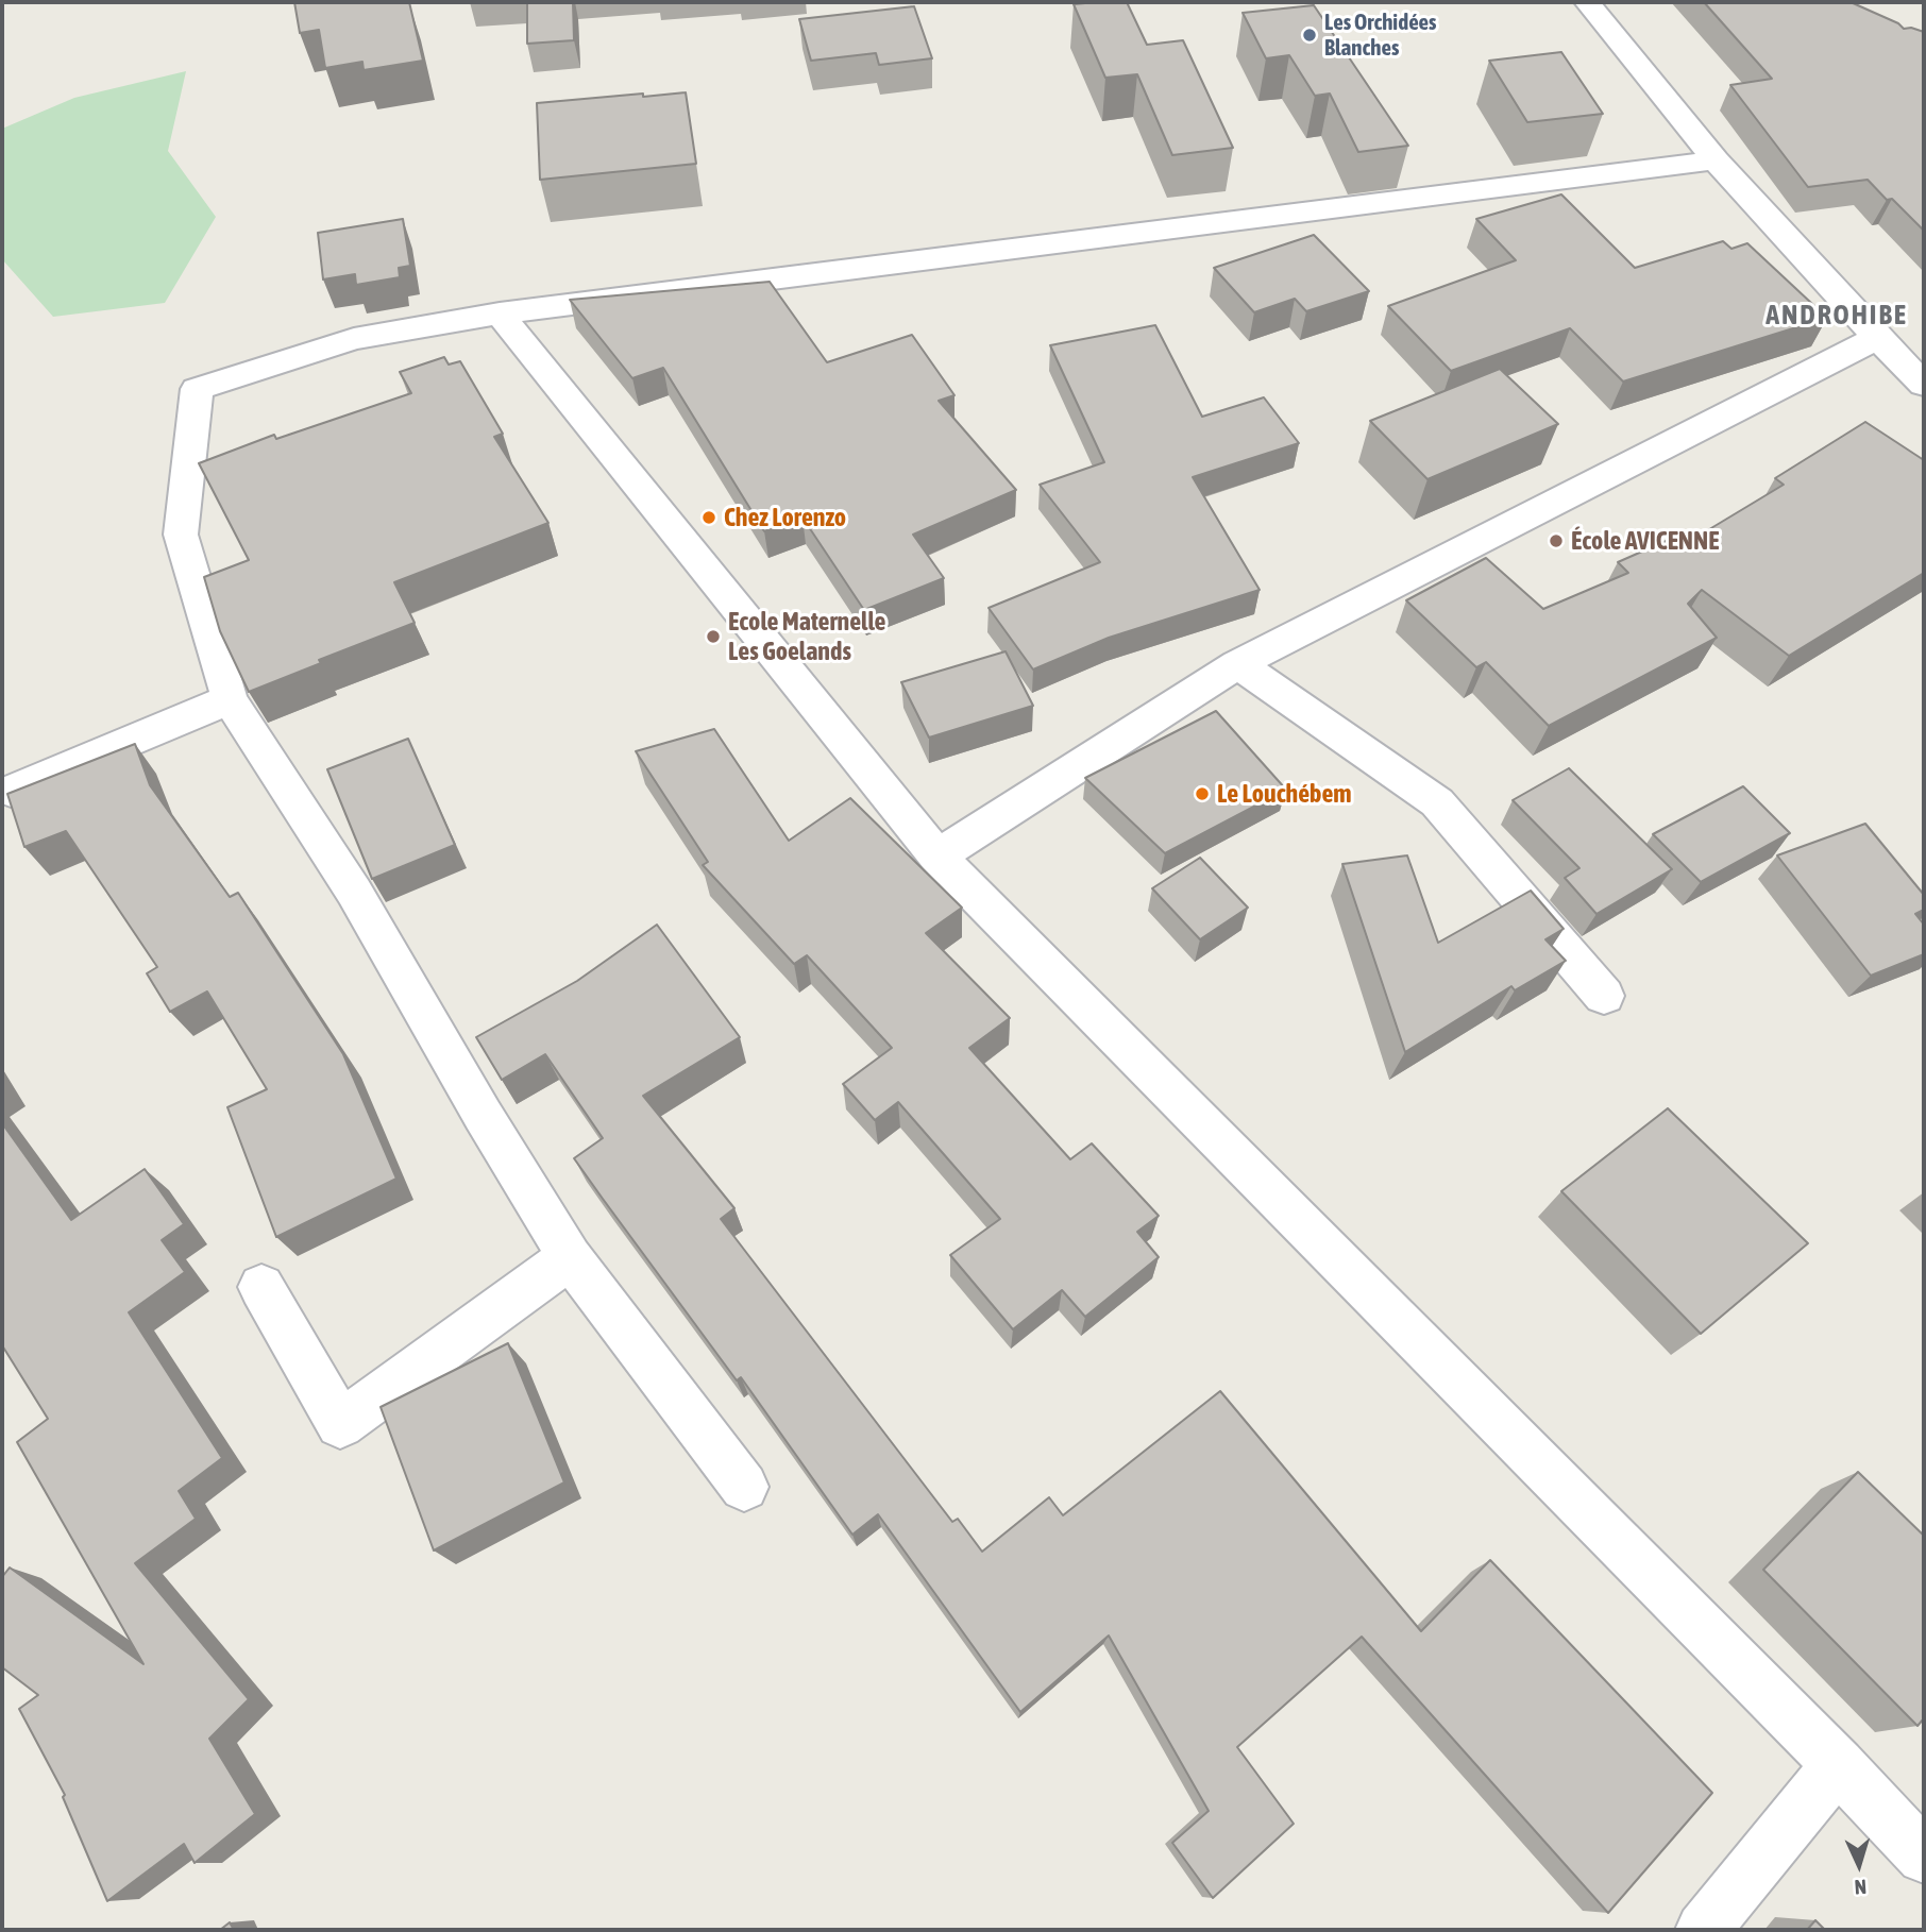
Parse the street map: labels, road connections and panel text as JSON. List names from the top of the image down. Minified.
{"districts":["ANDROHIBE"],"places":["Les Orchidées Blanches","Chez Lorenzo","École AVICENNE","Ecole Maternelle Les Goelands","Le Louchébem"],"north":"bottom"}
